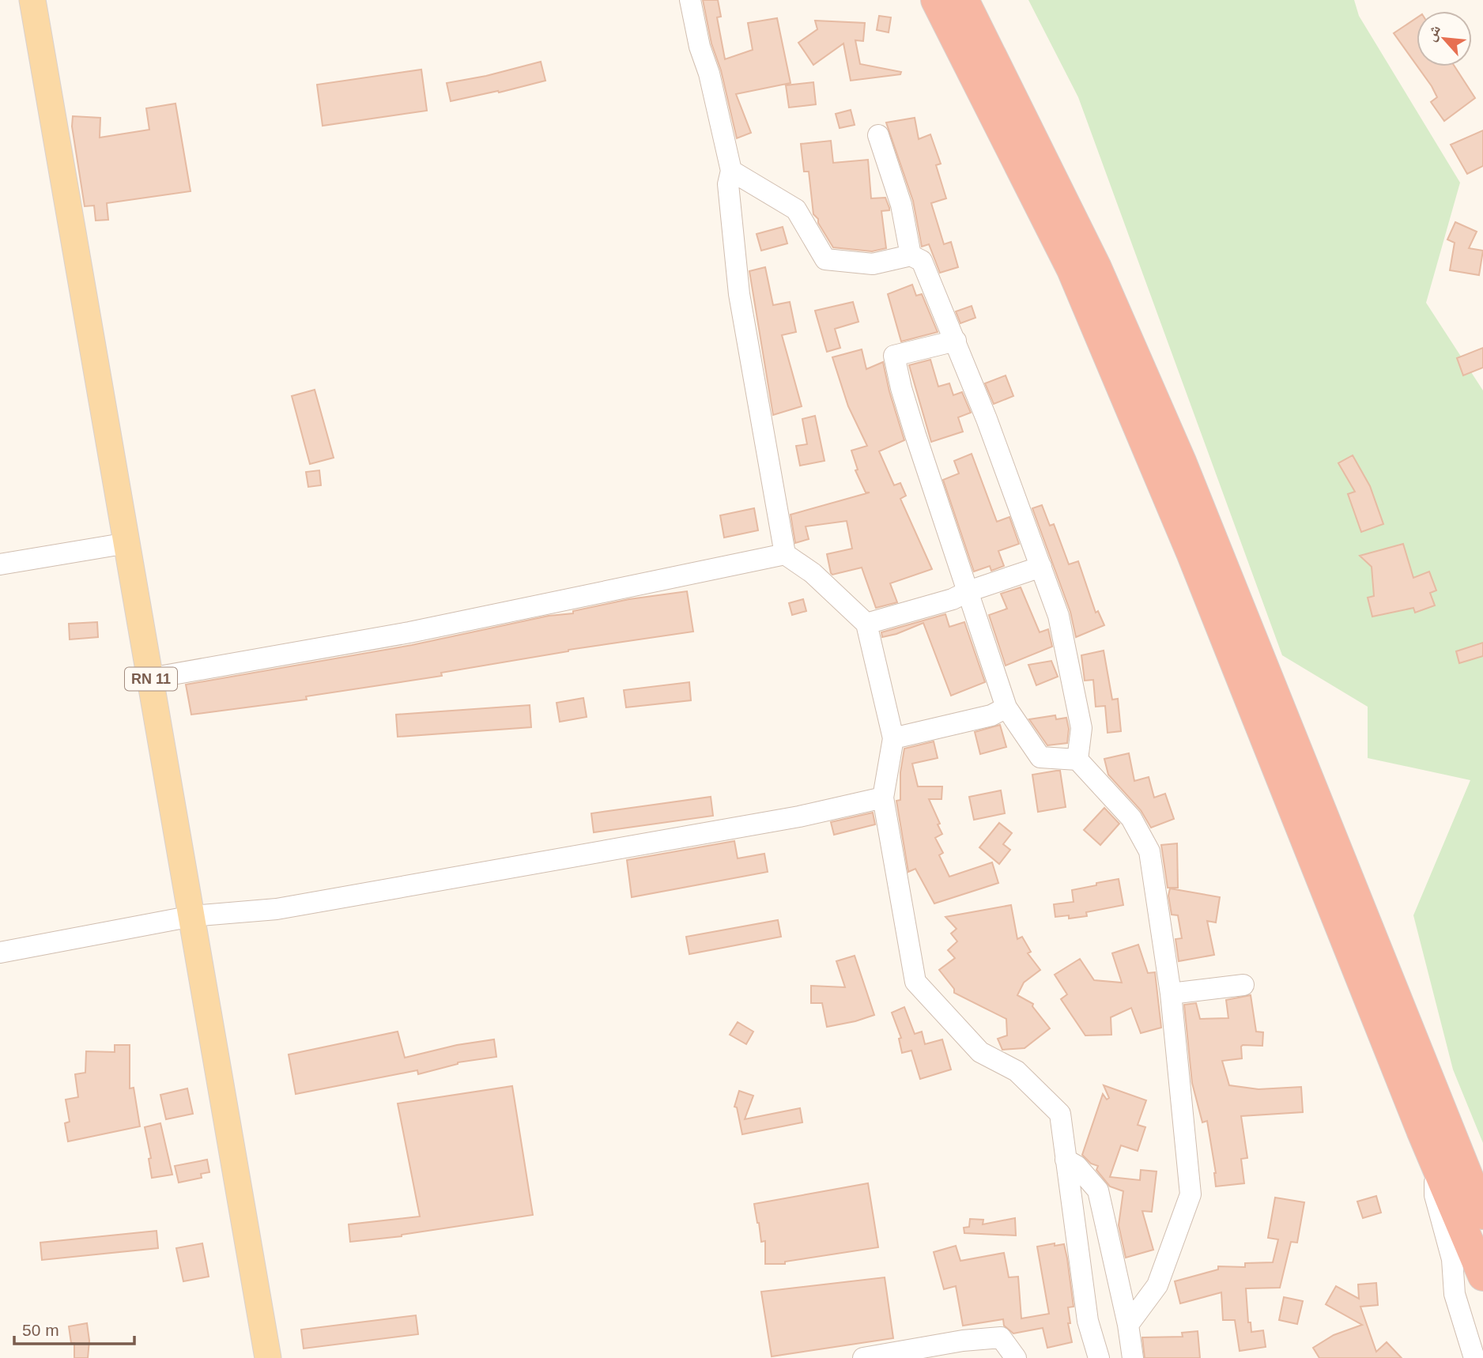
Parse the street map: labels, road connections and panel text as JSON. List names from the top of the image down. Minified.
{"streets":{"main road":["RN 11"]},"scale_bar":"50 m","north":"top left"}
